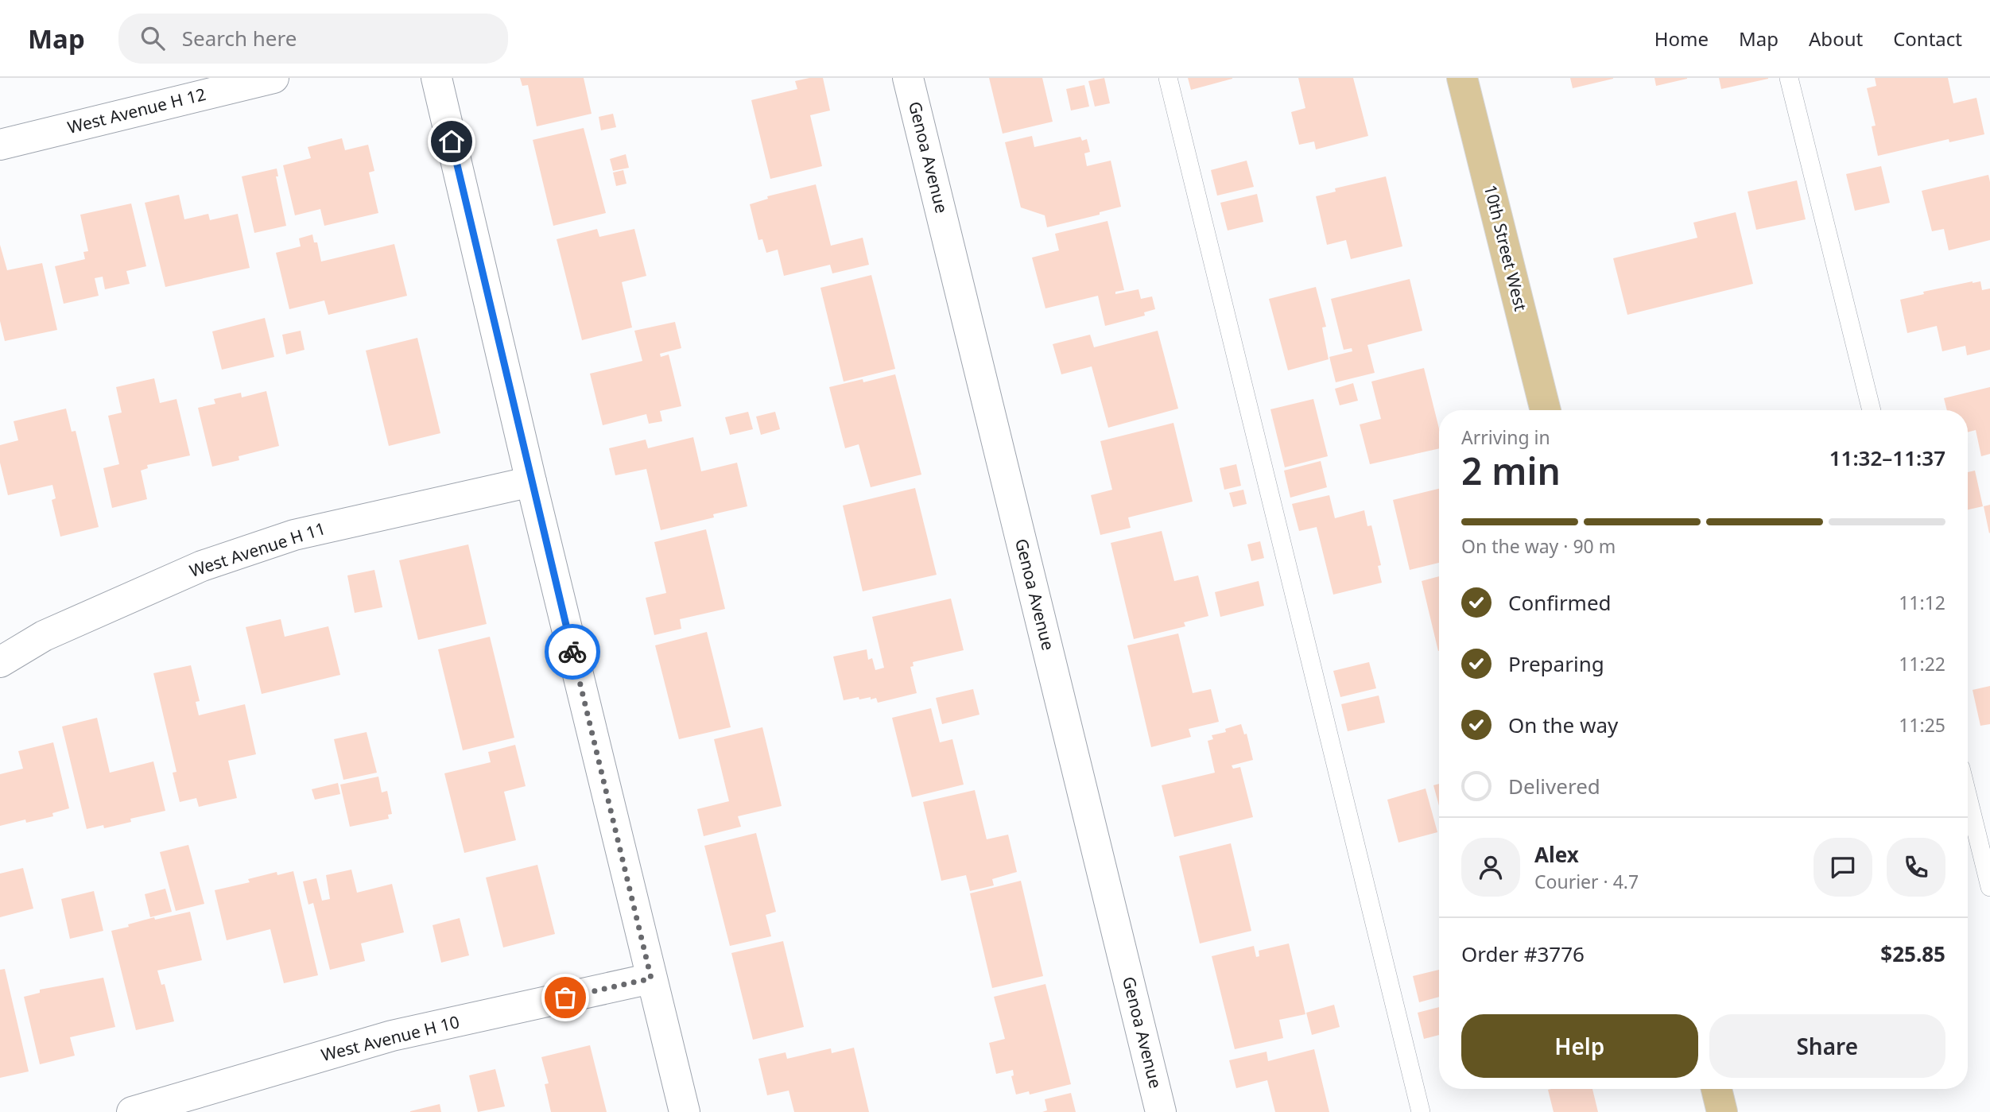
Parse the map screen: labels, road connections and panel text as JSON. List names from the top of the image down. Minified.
{"streets":{"main road":["10th Street West"],"street":["West Avenue H 12","Genoa Avenue","West Avenue H 11","West Avenue H 10"]},"page":{"header":"Map","search":"Search here","nav":["Home","Map","About","Contact"],"heading":["2 min","Arriving in","11:32–11:37"],"panel":["Alex","Courier · 4.7","Order #3776","$25.85"],"bar":"On the way · 90 m","list":[["Confirmed","11:12"],["Preparing","11:22"],["On the way","11:25"],"Delivered"],"buttons":["Help","Share"]}}
